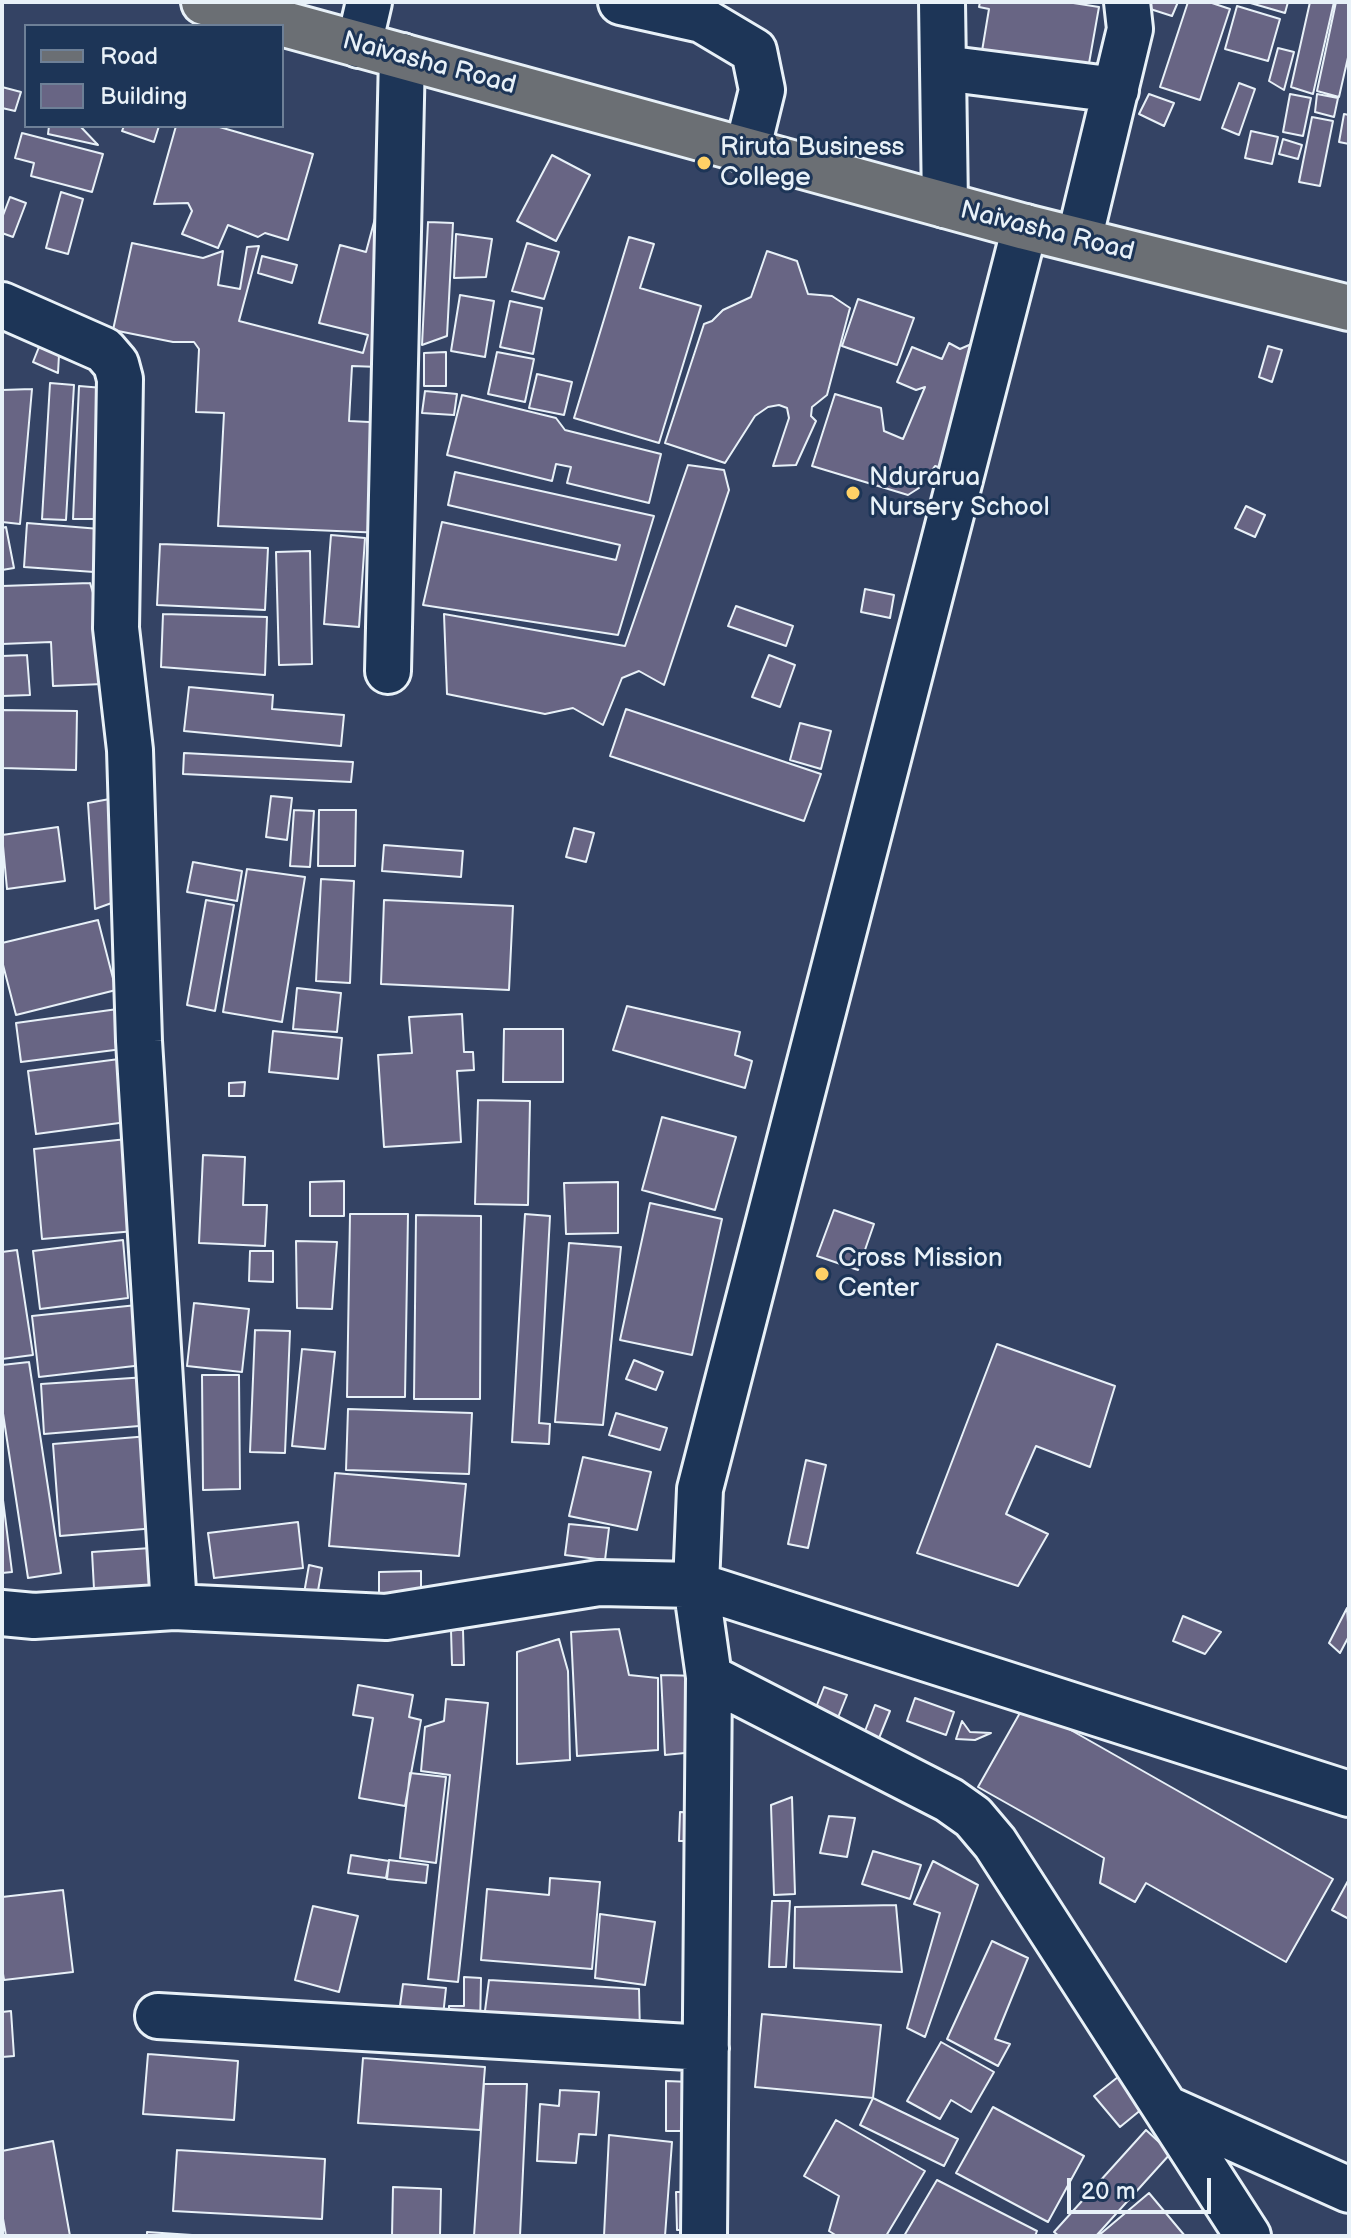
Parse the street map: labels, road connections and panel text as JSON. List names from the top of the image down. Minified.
{"streets":{"main road":["Naivasha Road"]},"places":["Riruta Business College","Ndurarua Nursery School","Cross Mission Center"],"legend":["Road","Building"],"scale_bar":"20 m"}
